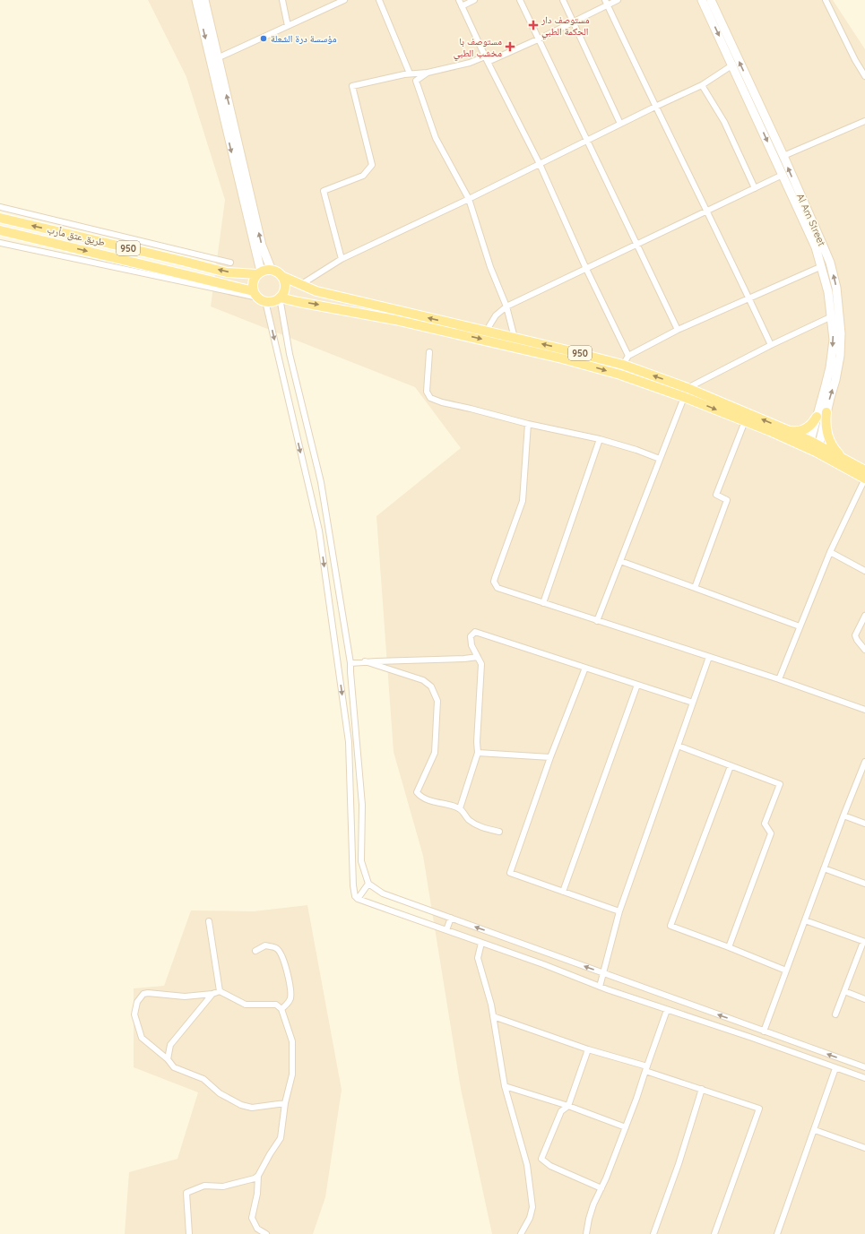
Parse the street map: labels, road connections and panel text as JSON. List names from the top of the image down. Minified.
{"streets":{"main road":["Al Am Street","طريق عتق مأرب","950"]},"crossings":[["Al Am Street","950"],["طريق عتق مأرب","950"]],"places":{"health":["مستوصف دار الحكمة الطبي","مستوصف با مخشب الطبي"],"other":["مؤسسة درة الشعلة"]}}
